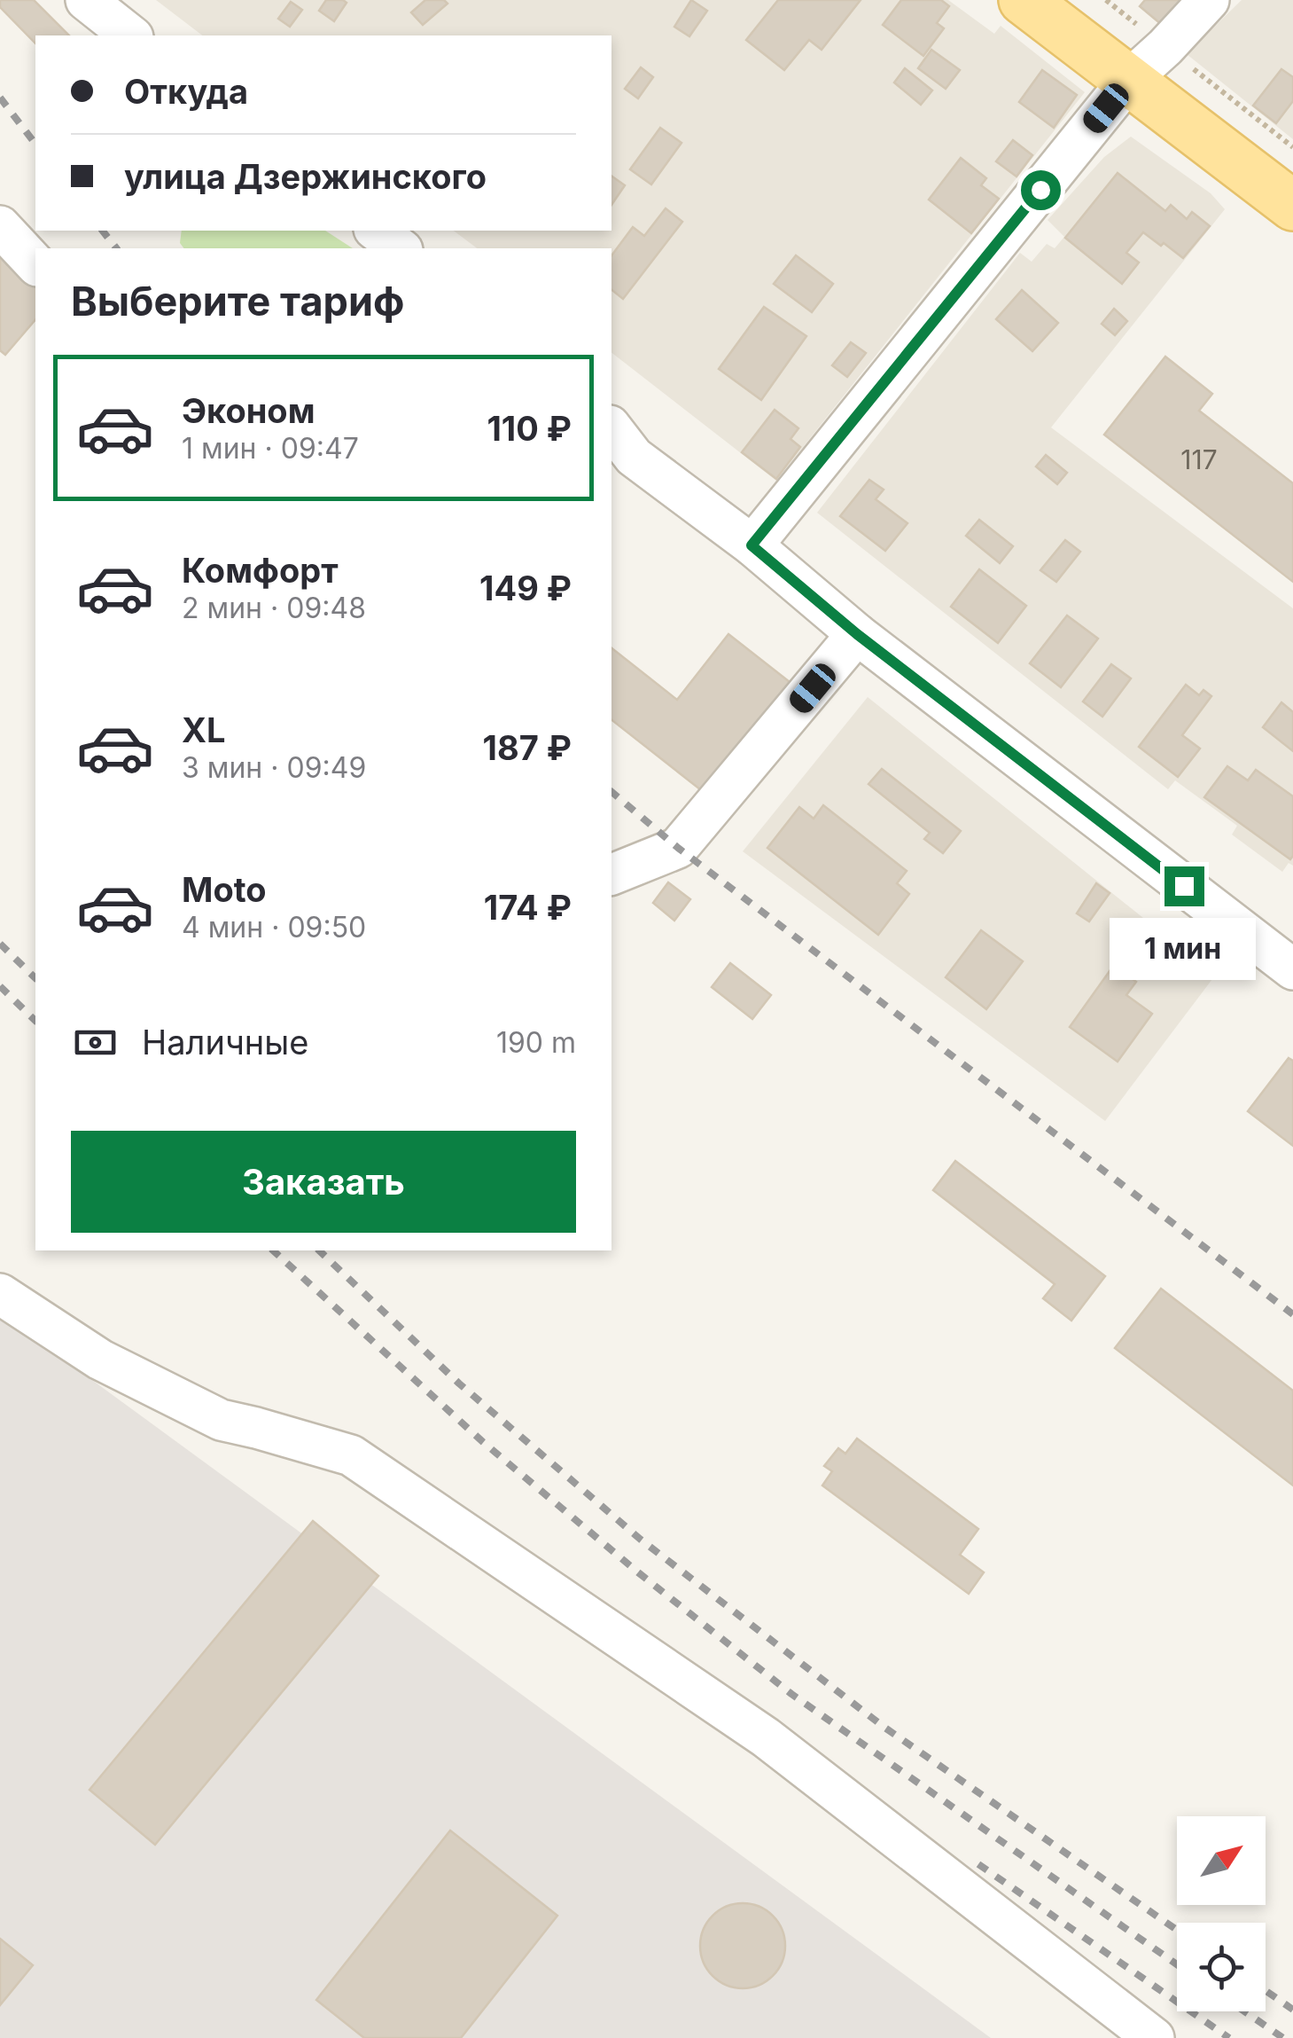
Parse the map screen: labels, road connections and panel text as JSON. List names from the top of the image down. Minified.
{"house_numbers":["117"],"north":"top right","page":{"banner":["Откуда","улица Дзержинского"],"heading":"Выберите тариф","list":[{"name":"Эконом","note":"1 мин · 09:47","value":"110 ₽"},{"name":"Комфорт","note":"2 мин · 09:48","value":"149 ₽"},{"name":"XL","note":"3 мин · 09:49","value":"187 ₽"},{"name":"Moto","note":"4 мин · 09:50","value":"174 ₽"}],"bubble":"1 мин","pay":["Наличные","190 m"],"buttons":"Заказать"}}
